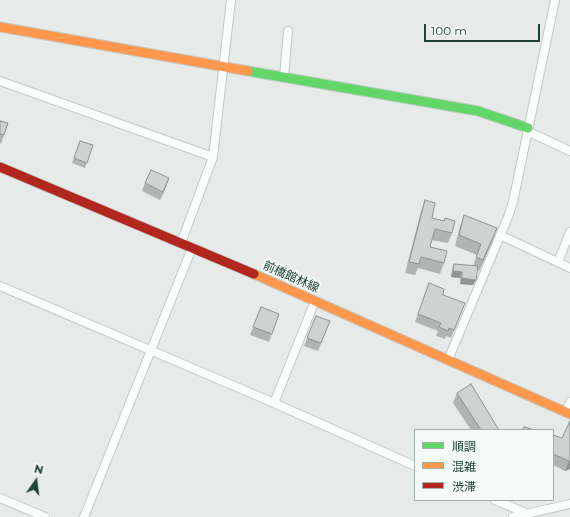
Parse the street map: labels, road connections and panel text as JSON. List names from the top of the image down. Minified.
{"streets":{"main road":["前橋館林線"]},"legend":["順調","混雑","渋滞"],"scale_bar":"100 m","north":"top"}
